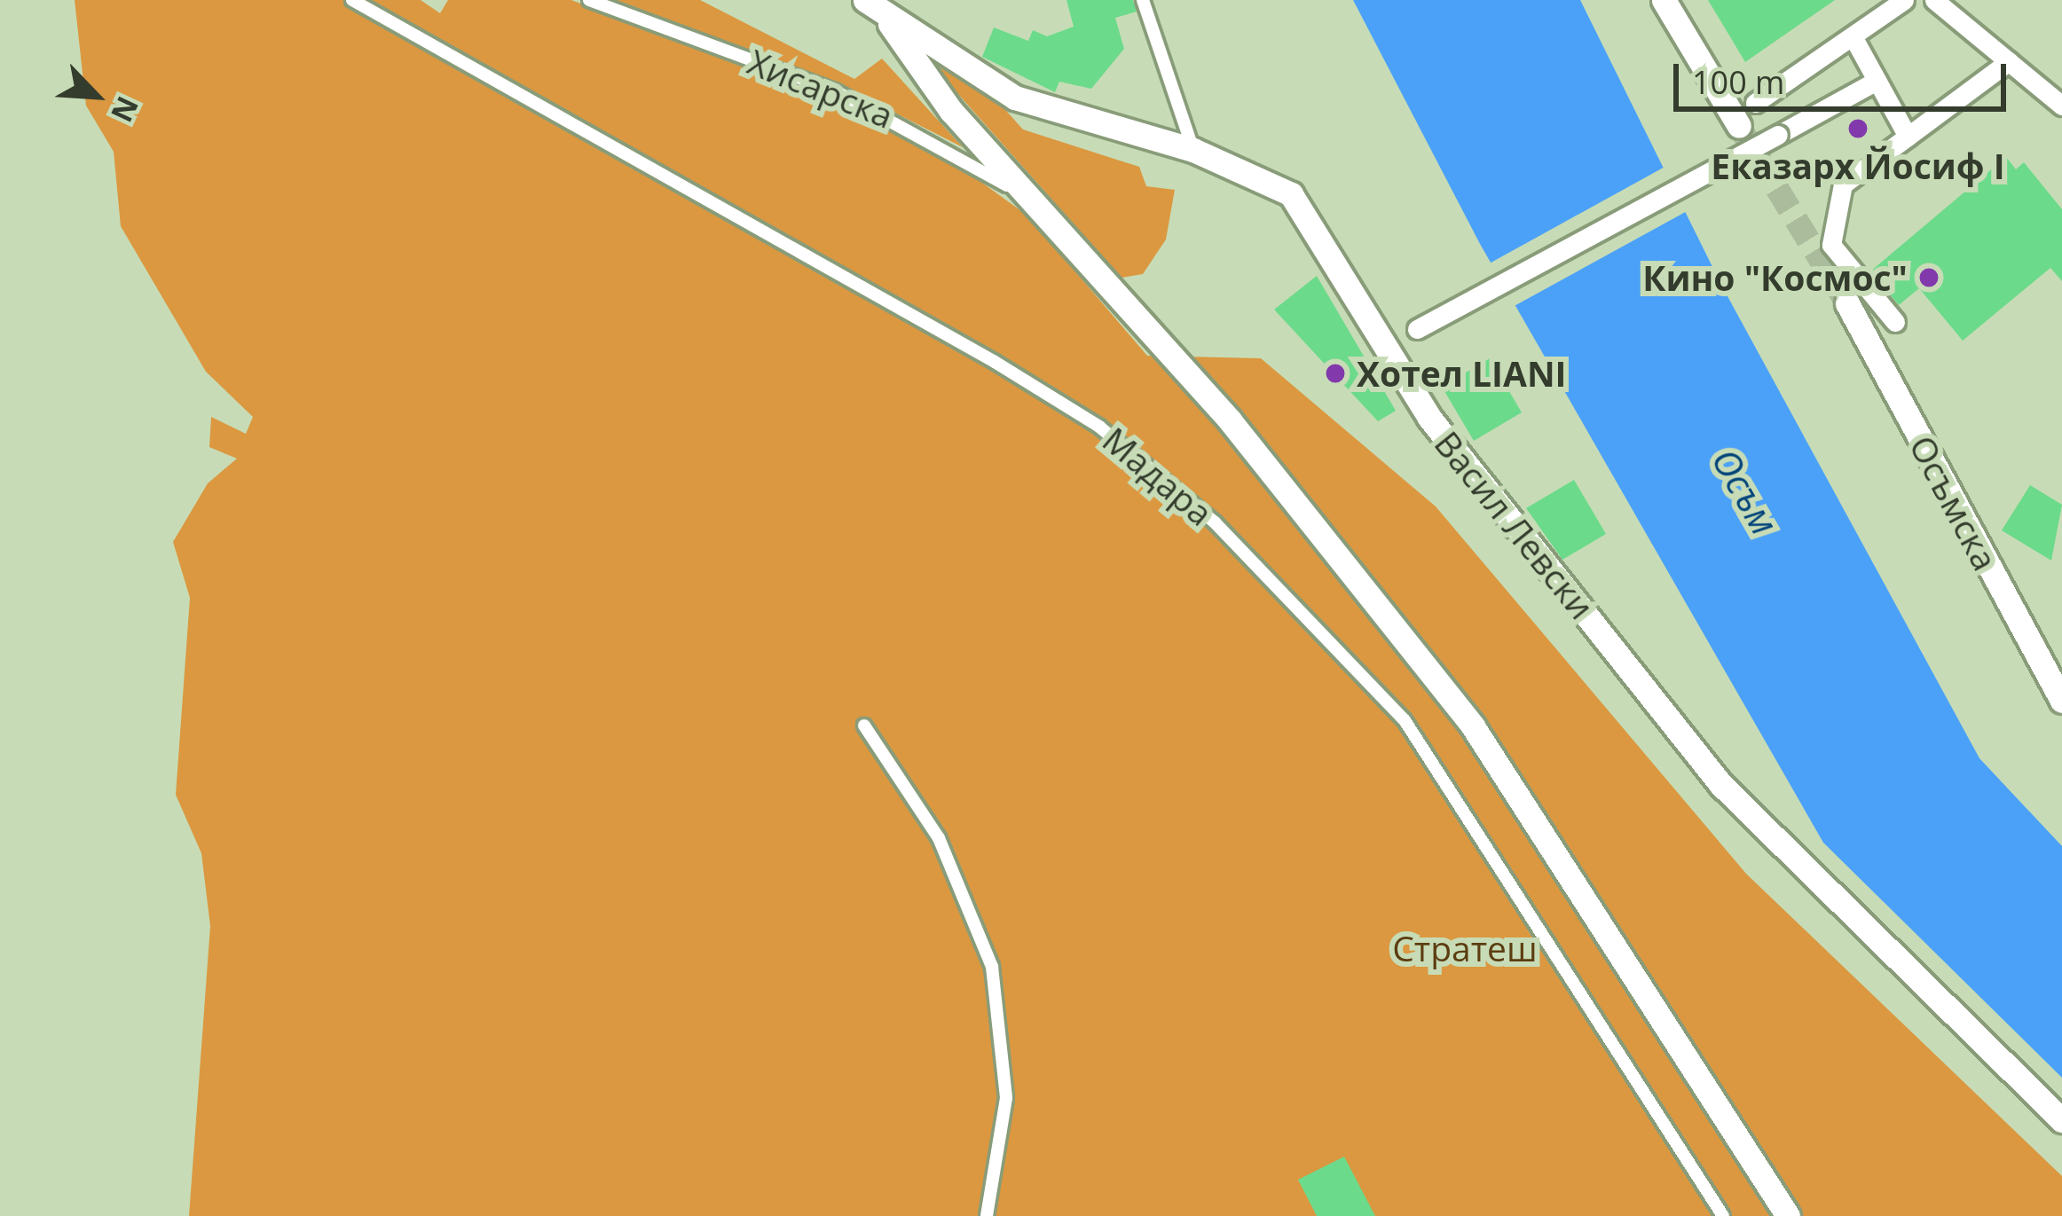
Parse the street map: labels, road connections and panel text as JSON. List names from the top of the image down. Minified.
{"streets":{"street":["Осъмска","Васил Левски"],"lane":["Хисарска","Мадара"]},"water":["Осъм"],"parks":["Стратеш"],"places":["Еказарх Йосиф I","Кино \"Космос\"","Хотел LIANI"],"scale_bar":"100 m","north":"bottom right"}
